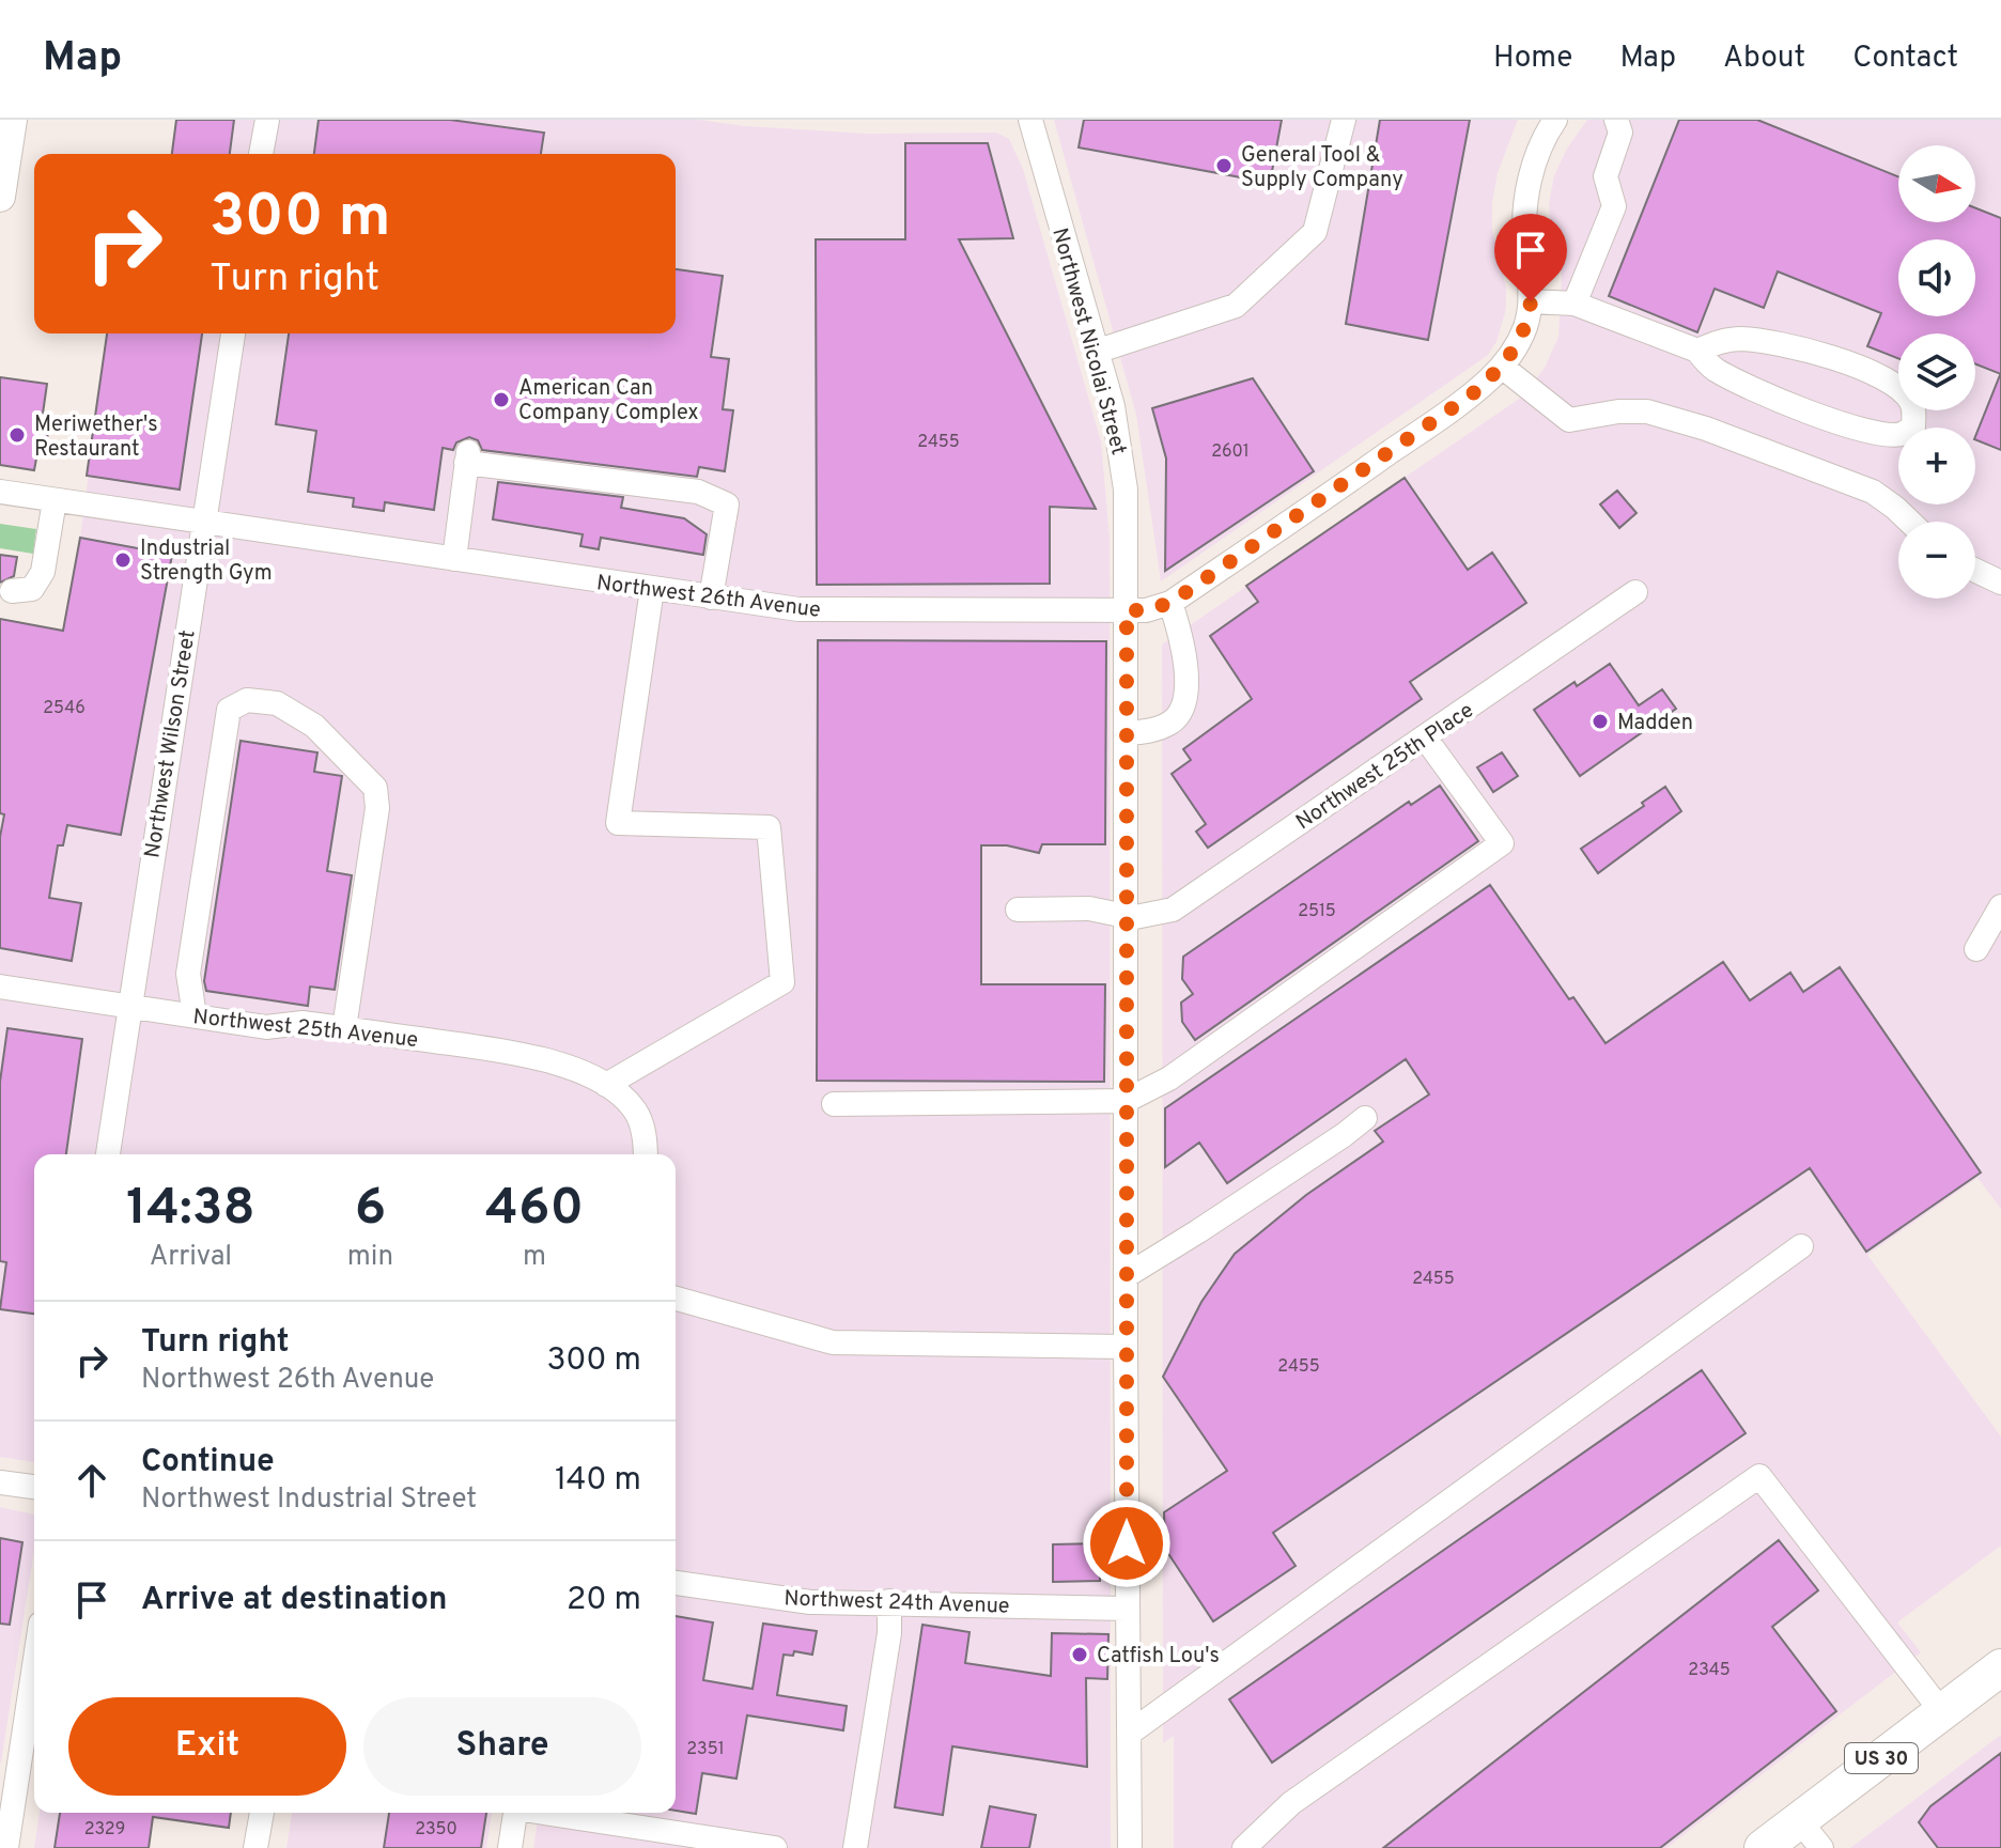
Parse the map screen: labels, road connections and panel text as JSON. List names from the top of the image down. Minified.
{"streets":{"highway":["US 30"],"street":["Northwest Nicolai Street","Northwest 26th Avenue","Northwest Wilson Street","Northwest 25th Place","Northwest 25th Avenue","Northwest 24th Avenue"]},"crossings":[["Northwest Nicolai Street","Northwest 26th Avenue"],["Northwest Nicolai Street","Northwest 25th Place"],["Northwest Nicolai Street","Northwest 24th Avenue"],["Northwest 26th Avenue","Northwest Wilson Street"],["Northwest Wilson Street","Northwest 25th Avenue"]],"places":["General Tool & Supply Company","American Can Company Complex","Meriwether's Restaurant","Industrial Strength Gym","Madden","Catfish Lou's"],"house_numbers":["2455","2601","2546","2515","2455","2455","2345","2351","2329","2350"],"north":"right","page":{"header":"Map","nav":["Home","Map","About","Contact"],"map_buttons":["+","−"],"turn":["300 m","Turn right"],"eta":["14:38","Arrival","6","min","460","m"],"list":[{"name":"Turn right","note":"Northwest 26th Avenue","value":"300 m"},{"name":"Continue","note":"Northwest Industrial Street","value":"140 m"},{"name":"Arrive at destination","value":"20 m"}],"buttons":["Exit","Share"]}}
